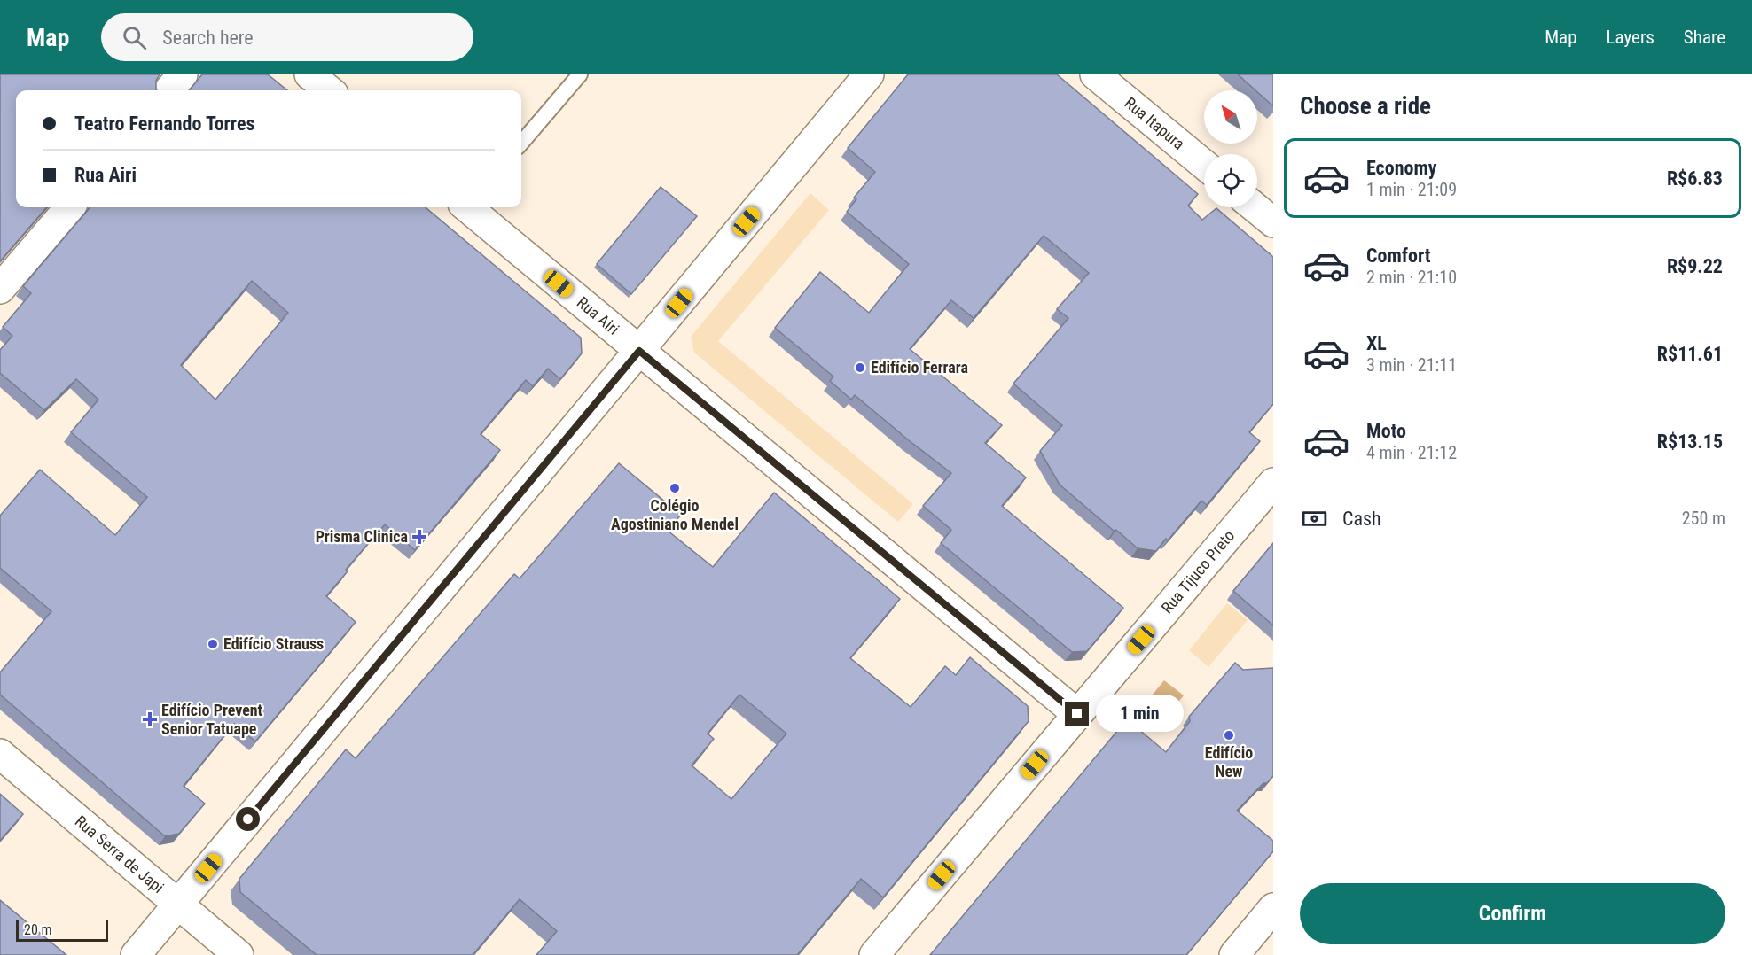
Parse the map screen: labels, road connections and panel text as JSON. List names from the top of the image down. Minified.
{"streets":{"street":["Rua Itapura","Rua Airi","Rua Tijuco Preto","Rua Serra de Japi"]},"crossings":[["Rua Airi","Rua Tijuco Preto"]],"places":{"other":["Edifício Ferrara","Colégio Agostiniano Mendel","Edifício Strauss","Edifício New"],"health":["Prisma Clinica","Edifício Prevent Senior Tatuape"]},"scale_bar":"20 m","north":"top left","page":{"header":"Map","search":"Search here","nav":["Map","Layers","Share"],"heading":"Choose a ride","banner":["Teatro Fernando Torres","Rua Airi"],"list":[{"name":"Economy","note":"1 min · 21:09","value":"R$6.83"},{"name":"Comfort","note":"2 min · 21:10","value":"R$9.22"},{"name":"XL","note":"3 min · 21:11","value":"R$11.61"},{"name":"Moto","note":"4 min · 21:12","value":"R$13.15"}],"pay":["Cash","250 m"],"bubble":"1 min","buttons":"Confirm","scale":"20 m"}}
